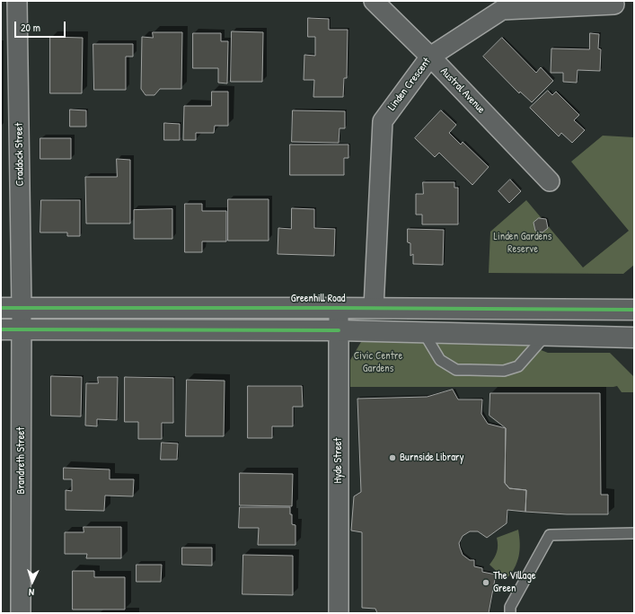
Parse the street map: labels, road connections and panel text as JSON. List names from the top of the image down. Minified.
{"streets":{"main road":["Greenhill Road"],"street":["Linden Crescent","Austral Avenue","Craddock Street","Brandreth Street","Hyde Street"]},"crossings":[["Linden Crescent","Austral Avenue"],["Linden Crescent","Greenhill Road"],["Craddock Street","Greenhill Road"],["Craddock Street","Brandreth Street"],["Greenhill Road","Brandreth Street"],["Greenhill Road","Hyde Street"]],"parks":["Linden Gardens Reserve","Civic Centre Gardens"],"places":["Burnside Library","The Village Green"],"scale_bar":"20 m","north":"bottom"}
